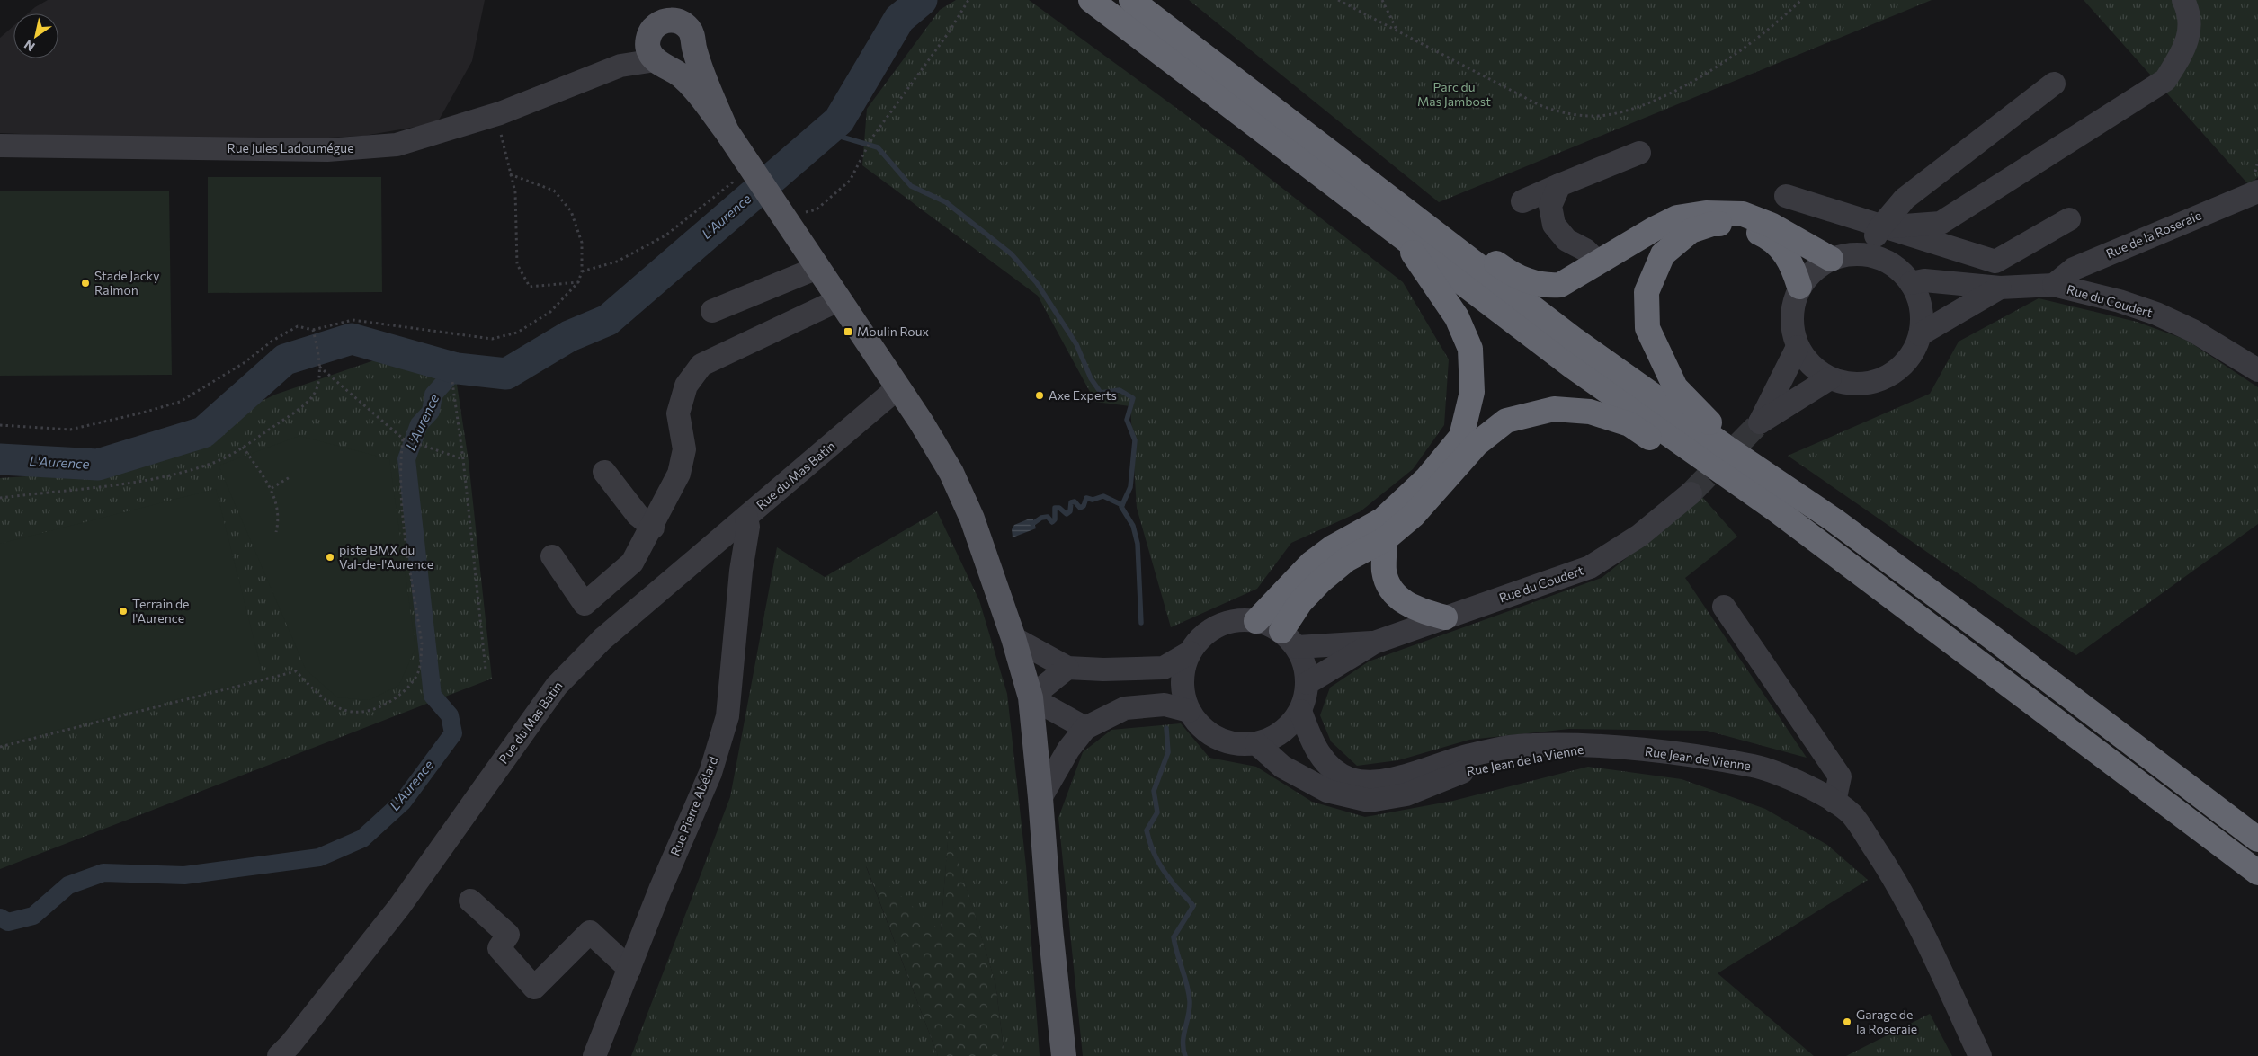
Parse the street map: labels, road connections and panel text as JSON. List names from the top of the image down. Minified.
{"streets":{"street":["Rue Jules Ladoumégue","Rue de la Roseraie","Rue du Coudert","Rue du Mas Batin","Rue Jean de Vienne","Rue Jean de la Vienne","Rue Pierre Abélard"]},"crossings":[["Rue de la Roseraie","Rue du Coudert"],["Rue du Coudert","Rue Jean de Vienne"],["Rue du Coudert","Rue Jean de la Vienne"],["Rue du Mas Batin","Rue Pierre Abélard"],["Rue Jean de Vienne","Rue Jean de la Vienne"]],"water":["L'Aurence"],"parks":["Parc du Mas Jambost"],"places":{"other":["Stade Jacky Raimon","Axe Experts","piste BMX du Val-de-l'Aurence","Terrain de l'Aurence","Garage de la Roseraie"],"transit":["Moulin Roux"]},"north":"bottom left"}
